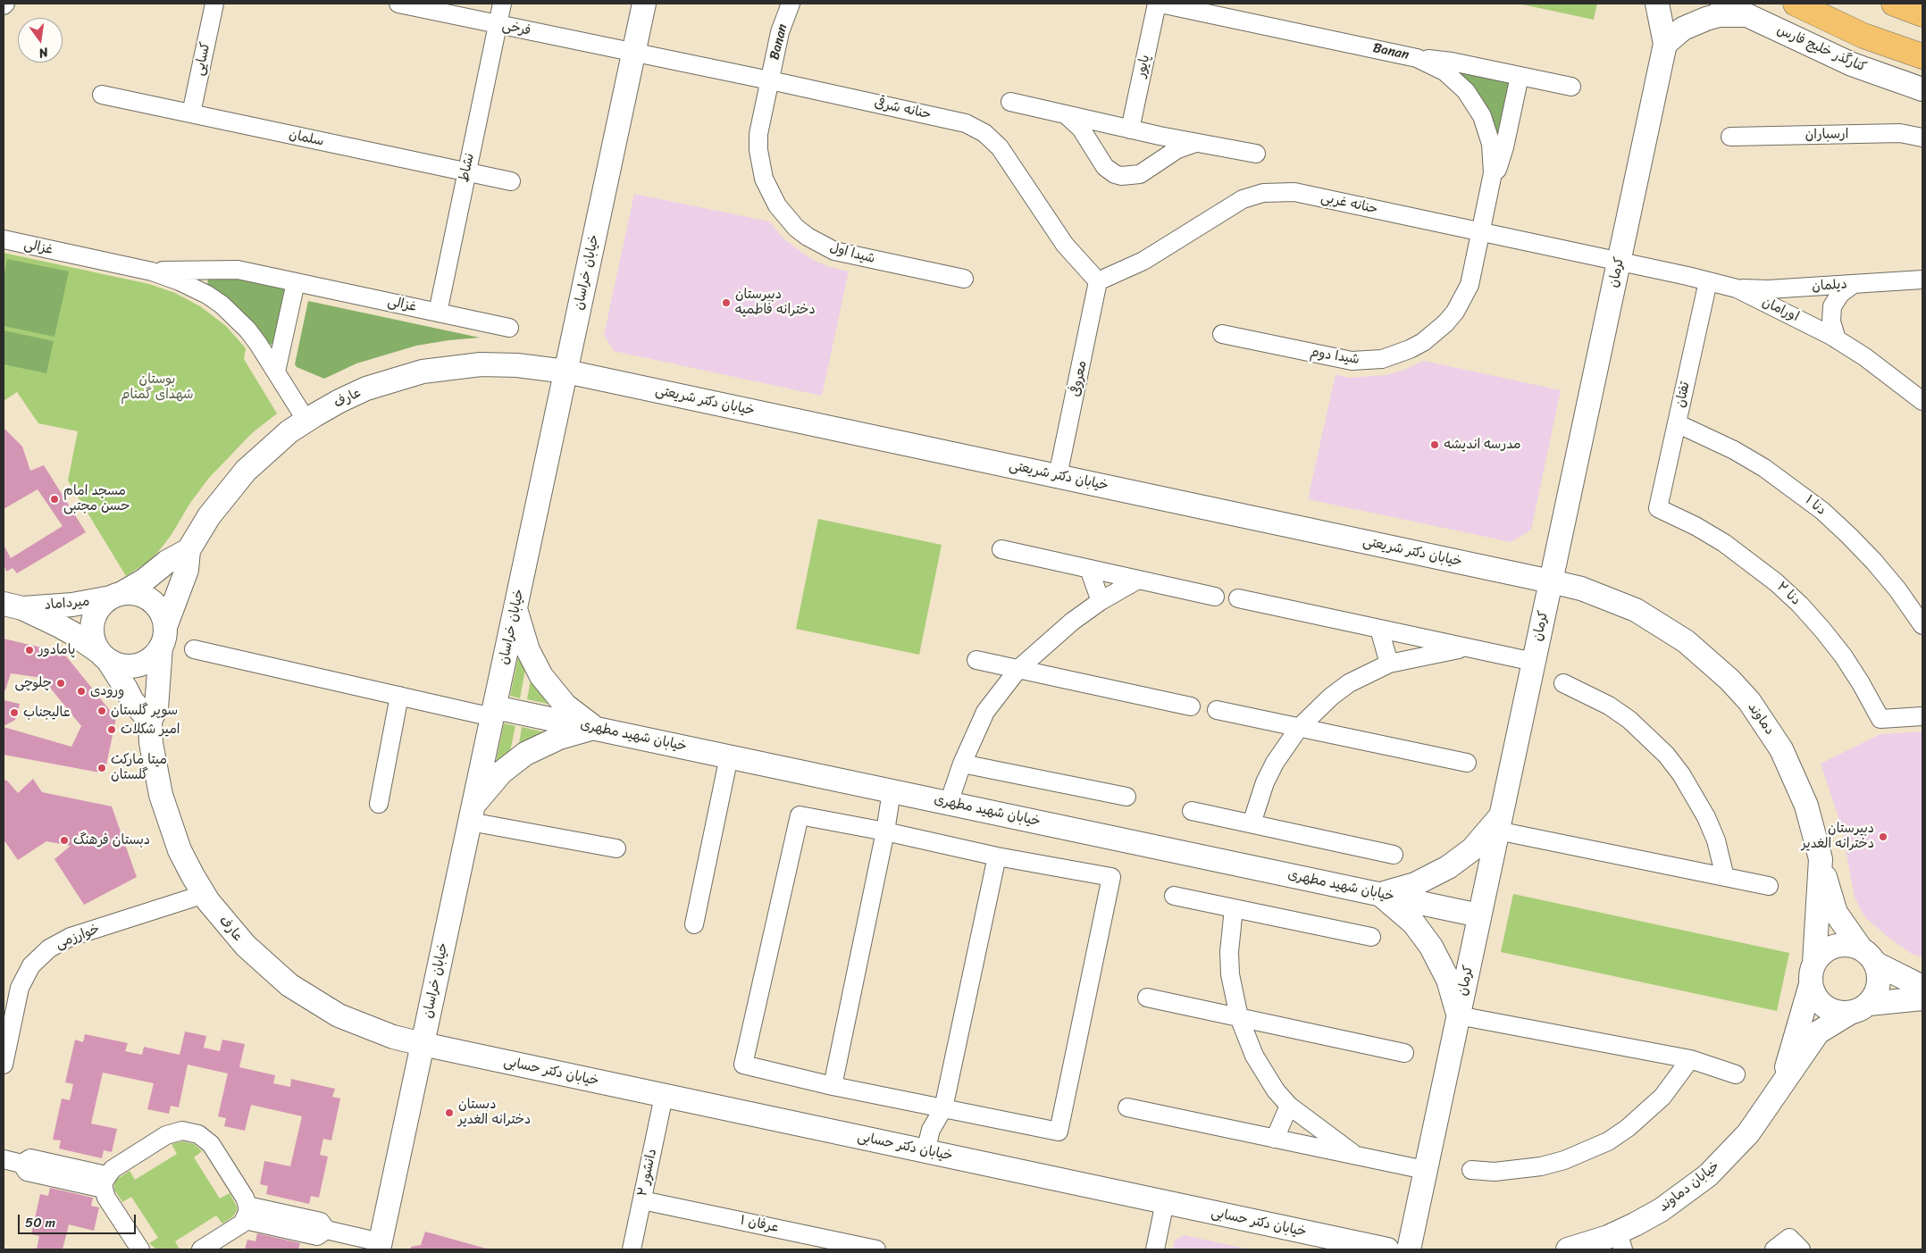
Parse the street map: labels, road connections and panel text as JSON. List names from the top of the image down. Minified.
{"streets":{"street":["فرخی","Banan","کنارگذر خلیج فارس","کسایی","پایور","حنانه شرقی","ارسباران","سلمان","نشاط","حنانه غربی","غزالی","شیدا اول","خیابان خراسان","کرمان","دیلمان","اورامان","شیدا دوم","معروفی","تفتان","عارف","خیابان دکتر شریعتی","دنا ۱","دنا ۲","میرداماد","دماوند","خیابان شهید مطهری","خوارزمی","خیابان دکتر حسابی","دانشور ۲","خیابان دماوند","عرفان ۱"]},"crossings":[["فرخی","حنانه شرقی"],["فرخی","نشاط"],["فرخی","خیابان خراسان"],["Banan","حنانه شرقی"],["Banan","حنانه غربی"],["Banan","شیدا اول"],["Banan","شیدا دوم"],["کسایی","سلمان"],["حنانه شرقی","حنانه غربی"],["حنانه شرقی","شیدا اول"],["حنانه شرقی","خیابان خراسان"],["حنانه شرقی","معروفی"],["سلمان","نشاط"],["نشاط","غزالی"],["حنانه غربی","کرمان"],["حنانه غربی","اورامان"],["حنانه غربی","شیدا دوم"],["حنانه غربی","معروفی"],["غزالی","عارف"],["خیابان خراسان","عارف"],["خیابان خراسان","خیابان دکتر شریعتی"],["خیابان خراسان","خیابان شهید مطهری"],["خیابان خراسان","خیابان دکتر حسابی"],["کرمان","اورامان"],["کرمان","خیابان دکتر شریعتی"],["کرمان","دماوند"],["کرمان","خیابان شهید مطهری"],["دیلمان","اورامان"],["اورامان","تفتان"],["معروفی","خیابان دکتر شریعتی"],["تفتان","دنا ۱"],["تفتان","دنا ۲"],["عارف","خیابان دکتر شریعتی"],["عارف","میرداماد"],["عارف","خوارزمی"],["عارف","خیابان دکتر حسابی"],["خیابان دکتر شریعتی","دماوند"],["دماوند","خیابان دماوند"],["خیابان دکتر حسابی","دانشور ۲"],["دانشور ۲","عرفان ۱"]],"parks":["بوستان شهدای گمنام"],"places":["دبیرستان دخترانه فاطمیه","مدرسه اندیشه","مسجد امام حسن مجتبی","پامادور","چلوچی","ورودی","سوپر گلستان","عالیجناب","امیر شکلات","میتا مارکت گلستان","دبیرستان دخترانه الغدیر","دبستان فرهنگ","دبستان دخترانه الغدیر"],"scale_bar":"50 m","north":"bottom"}
